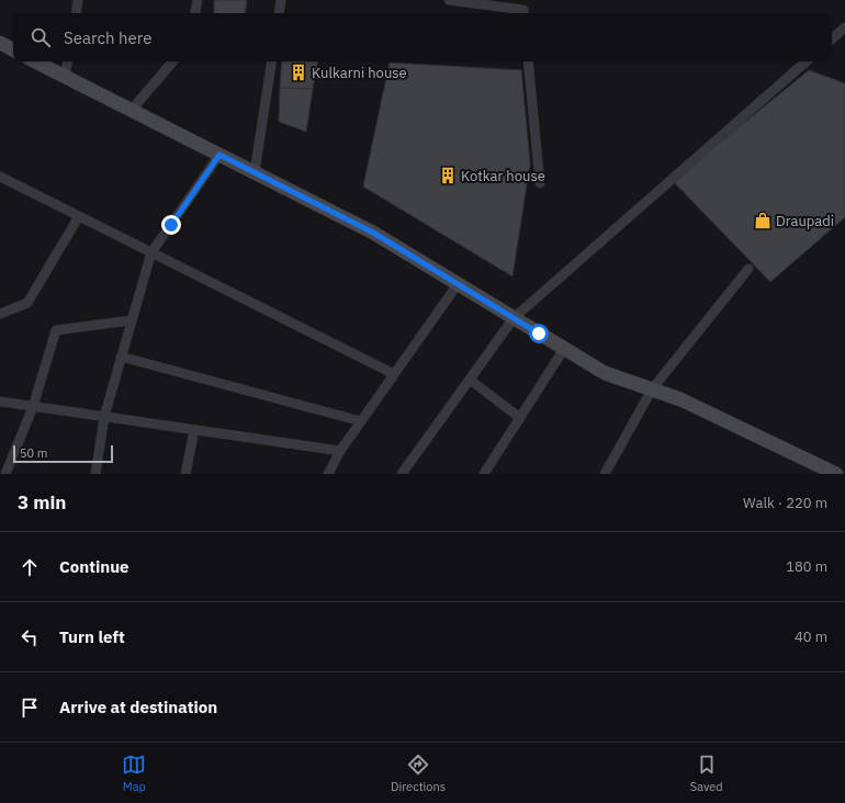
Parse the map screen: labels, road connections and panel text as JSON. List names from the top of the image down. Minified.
{"places":{"building":["Kulkarni house","Kotkar house"],"shop":["Draupadi"]},"scale_bar":"50 m","page":{"search":"Search here","scale":"50 m","heading":["3 min","Walk · 220 m"],"list":[["Continue","180 m"],["Turn left","40 m"],"Arrive at destination"],"nav":["Map","Directions","Saved"]}}
